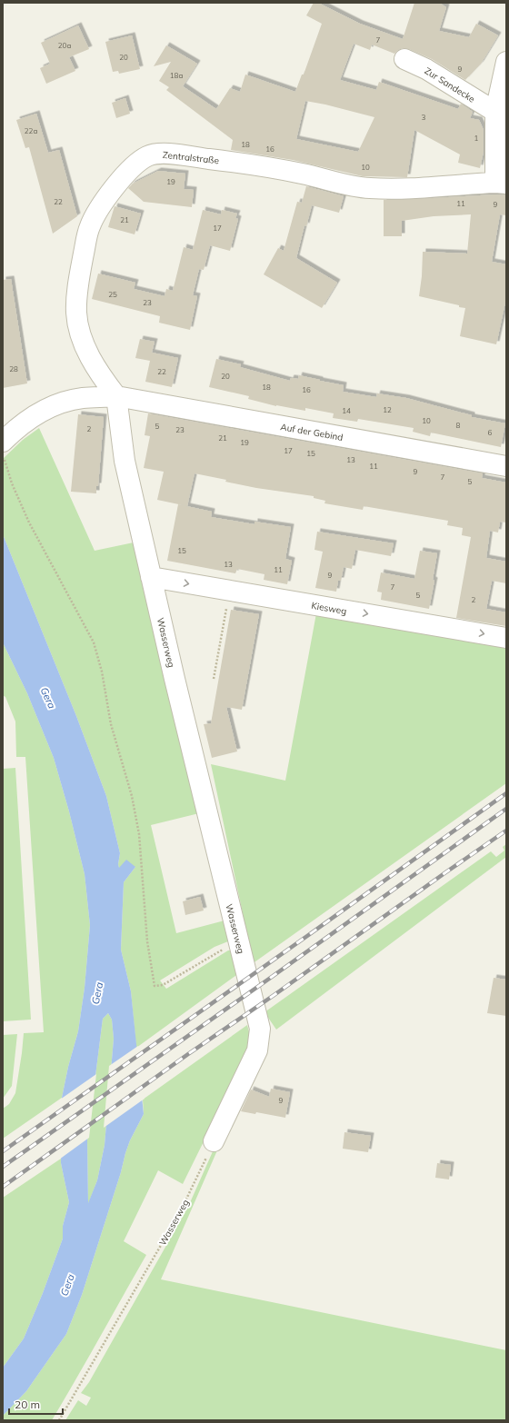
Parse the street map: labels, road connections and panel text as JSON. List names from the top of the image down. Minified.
{"streets":{"street":["Zur Sandecke","Zentralstraße","Auf der Gebind","Kiesweg","Wasserweg"]},"crossings":[["Zentralstraße","Auf der Gebind"],["Zentralstraße","Wasserweg"],["Auf der Gebind","Wasserweg"],["Kiesweg","Wasserweg"]],"one_way":["Kiesweg"],"water":["Gera"],"house_numbers":["7","20a","20","9","18a","3","22a","1","18","16","10","19","22","11","9","21","17","25","23","28","22","20","18","16","12","14","10","8","5","2","23","6","21","19","17","15","13","11","9","7","5","15","13","11","9","7","5","2","9"],"scale_bar":"20 m"}
